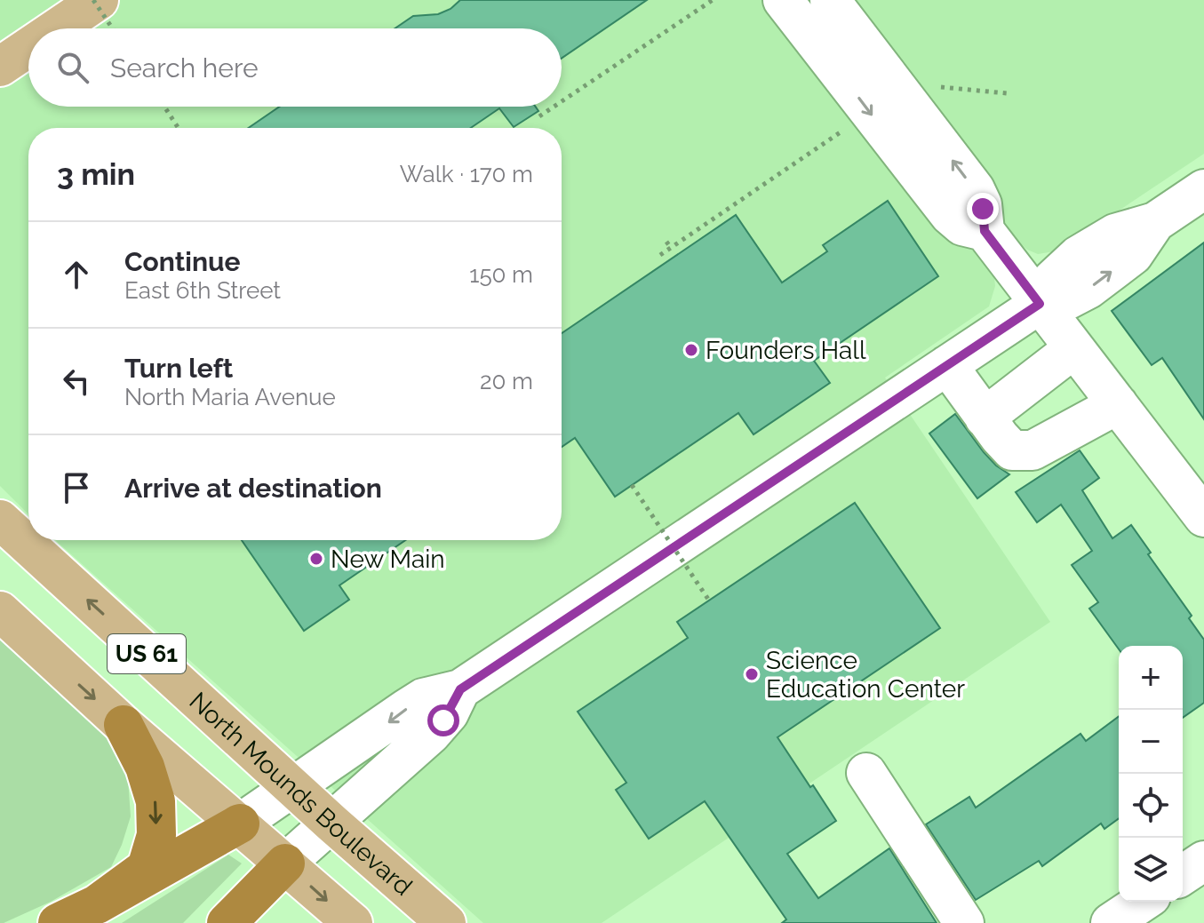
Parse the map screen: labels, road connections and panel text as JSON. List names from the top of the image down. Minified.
{"streets":{"main road":["US 61","North Mounds Boulevard"]},"places":["Founders Hall","New Main","Science Education Center"],"page":{"search":"Search here","heading":["3 min","Walk · 170 m"],"list":[["Continue","East 6th Street","150 m"],["Turn left","North Maria Avenue","20 m"],"Arrive at destination"],"map_buttons":["+","−"]}}
